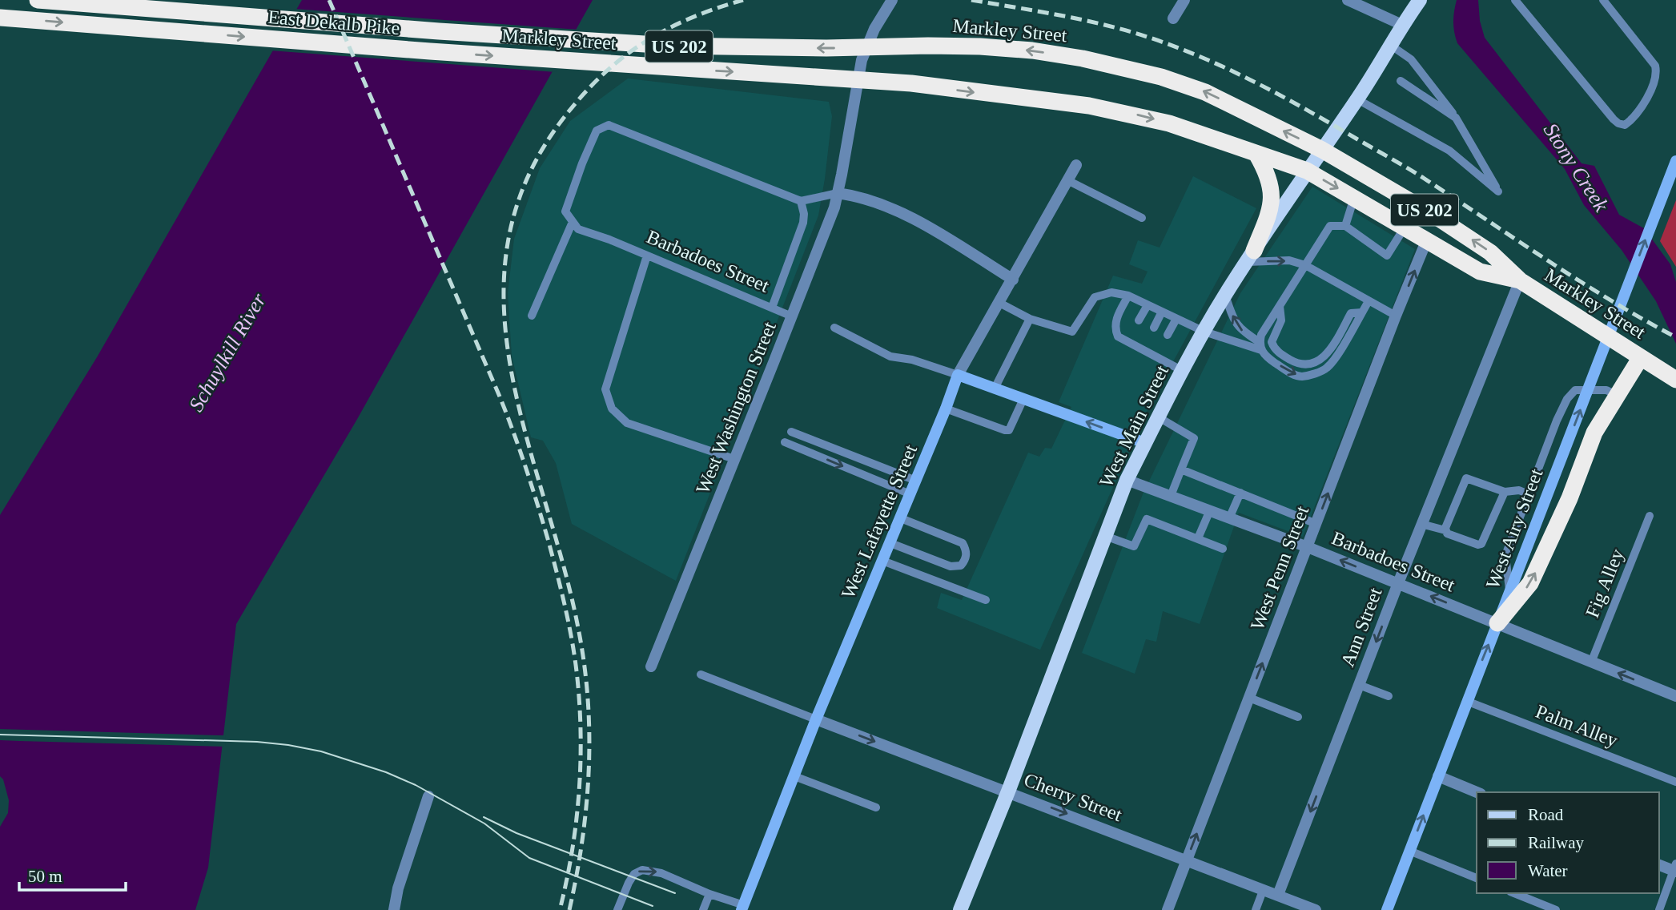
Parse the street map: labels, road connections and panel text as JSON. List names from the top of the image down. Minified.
{"streets":{"highway":["East Dekalb Pike","Markley Street","US 202"],"main road":["West Main Street","West Lafayette Street","West Airy Street"],"street":["Barbadoes Street","West Washington Street","West Penn Street","Ann Street","Cherry Street"],"lane":["Fig Alley","Palm Alley"]},"crossings":[["East Dekalb Pike","Markley Street"],["Markley Street","West Main Street"],["Markley Street","West Penn Street"],["Markley Street","Ann Street"],["Barbadoes Street","West Washington Street"],["Barbadoes Street","West Main Street"],["Barbadoes Street","West Airy Street"],["Barbadoes Street","West Penn Street"],["Barbadoes Street","Fig Alley"],["Barbadoes Street","Ann Street"],["West Main Street","Cherry Street"],["West Lafayette Street","Cherry Street"],["West Airy Street","Palm Alley"],["West Penn Street","Cherry Street"],["Ann Street","Cherry Street"]],"one_way":["Barbadoes Street","West Airy Street","West Penn Street","Ann Street","Cherry Street"],"water":["Stony Creek","Schuylkill River"],"legend":["Road","Railway","Water"],"scale_bar":"50 m"}
